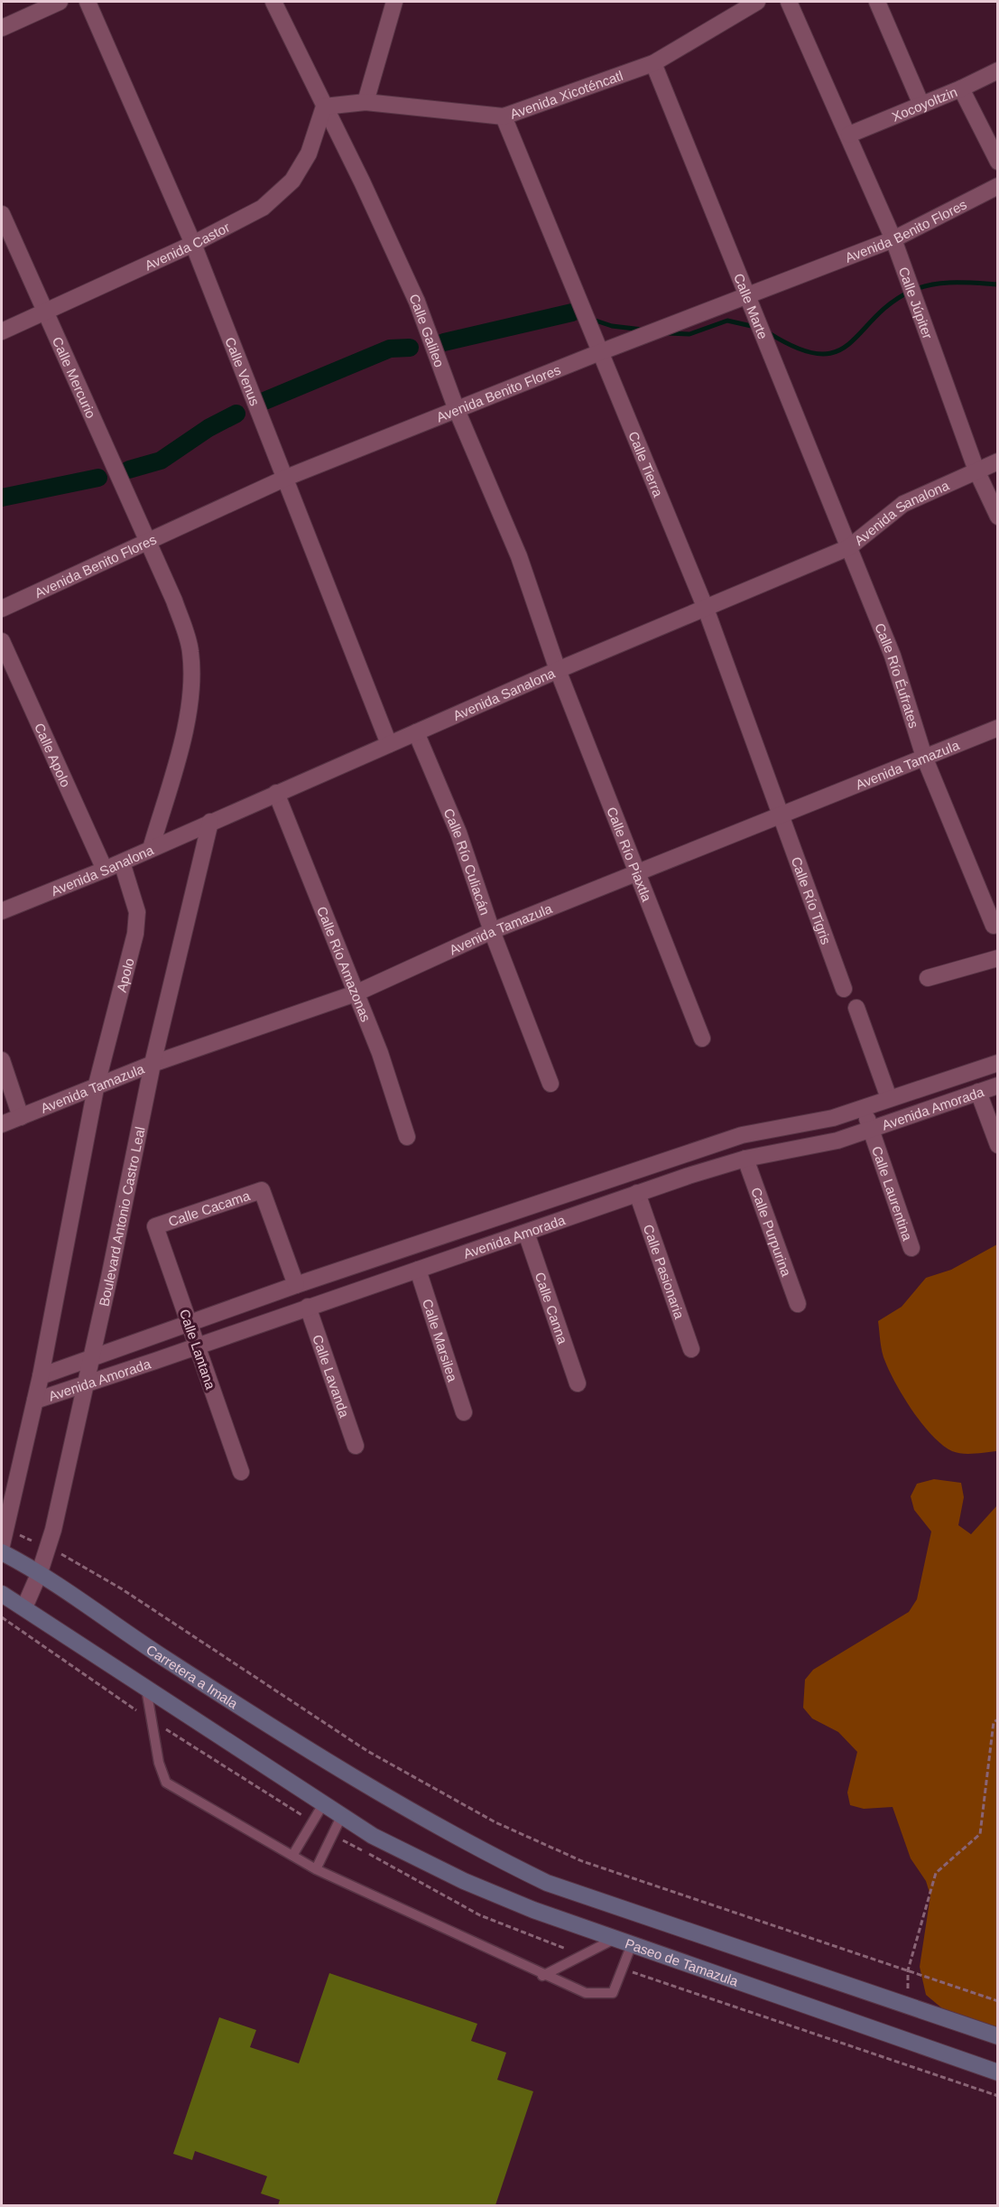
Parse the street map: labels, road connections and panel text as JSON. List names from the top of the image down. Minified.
{"streets":{"main road":["Carretera a Imala","Paseo de Tamazula"],"street":["Avenida Xicoténcatl","Xocoyoltzin","Avenida Benito Flores","Avenida Castor","Calle Júpiter","Calle Marte","Calle Galileo","Calle Venus","Calle Mercurio","Calle Tierra","Avenida Sanalona","Calle Río Éufrates","Calle Apolo","Avenida Tamazula","Calle Río Piaxtla","Calle Río Culiacán","Calle Río Tigris","Calle Río Amazonas","Apolo","Avenida Amorada","Calle Laurentina","Calle Cacama","Boulevard Antonio Castro Leal","Calle Purpurina","Calle Pasionaria","Calle Canna","Calle Marsilea","Calle Lantana","Calle Lavanda"]},"crossings":[["Avenida Xicoténcatl","Avenida Castor"],["Avenida Xicoténcatl","Calle Marte"],["Avenida Xicoténcatl","Calle Galileo"],["Avenida Xicoténcatl","Calle Tierra"],["Xocoyoltzin","Calle Júpiter"],["Avenida Benito Flores","Calle Júpiter"],["Avenida Benito Flores","Calle Marte"],["Avenida Benito Flores","Calle Galileo"],["Avenida Benito Flores","Calle Venus"],["Avenida Benito Flores","Calle Mercurio"],["Avenida Benito Flores","Calle Tierra"],["Avenida Castor","Calle Galileo"],["Avenida Castor","Calle Venus"],["Avenida Castor","Calle Mercurio"],["Calle Júpiter","Avenida Sanalona"],["Calle Marte","Avenida Sanalona"],["Calle Marte","Calle Río Éufrates"],["Calle Galileo","Avenida Sanalona"],["Calle Galileo","Calle Río Piaxtla"],["Calle Venus","Avenida Sanalona"],["Calle Mercurio","Avenida Sanalona"],["Calle Tierra","Avenida Sanalona"],["Calle Tierra","Avenida Tamazula"],["Calle Tierra","Calle Río Tigris"],["Avenida Sanalona","Calle Río Éufrates"],["Avenida Sanalona","Calle Apolo"],["Avenida Sanalona","Calle Río Piaxtla"],["Avenida Sanalona","Calle Río Culiacán"],["Avenida Sanalona","Calle Río Amazonas"],["Avenida Sanalona","Apolo"],["Avenida Sanalona","Boulevard Antonio Castro Leal"],["Calle Río Éufrates","Avenida Tamazula"],["Avenida Tamazula","Calle Río Piaxtla"],["Avenida Tamazula","Calle Río Culiacán"],["Avenida Tamazula","Calle Río Tigris"],["Avenida Tamazula","Calle Río Amazonas"],["Avenida Tamazula","Apolo"],["Avenida Tamazula","Boulevard Antonio Castro Leal"],["Avenida Amorada","Calle Laurentina"],["Avenida Amorada","Calle Cacama"],["Avenida Amorada","Boulevard Antonio Castro Leal"],["Avenida Amorada","Calle Purpurina"],["Avenida Amorada","Calle Pasionaria"],["Avenida Amorada","Calle Canna"],["Avenida Amorada","Calle Marsilea"],["Avenida Amorada","Calle Lantana"],["Avenida Amorada","Calle Lavanda"],["Calle Cacama","Calle Lantana"],["Boulevard Antonio Castro Leal","Carretera a Imala"]]}
